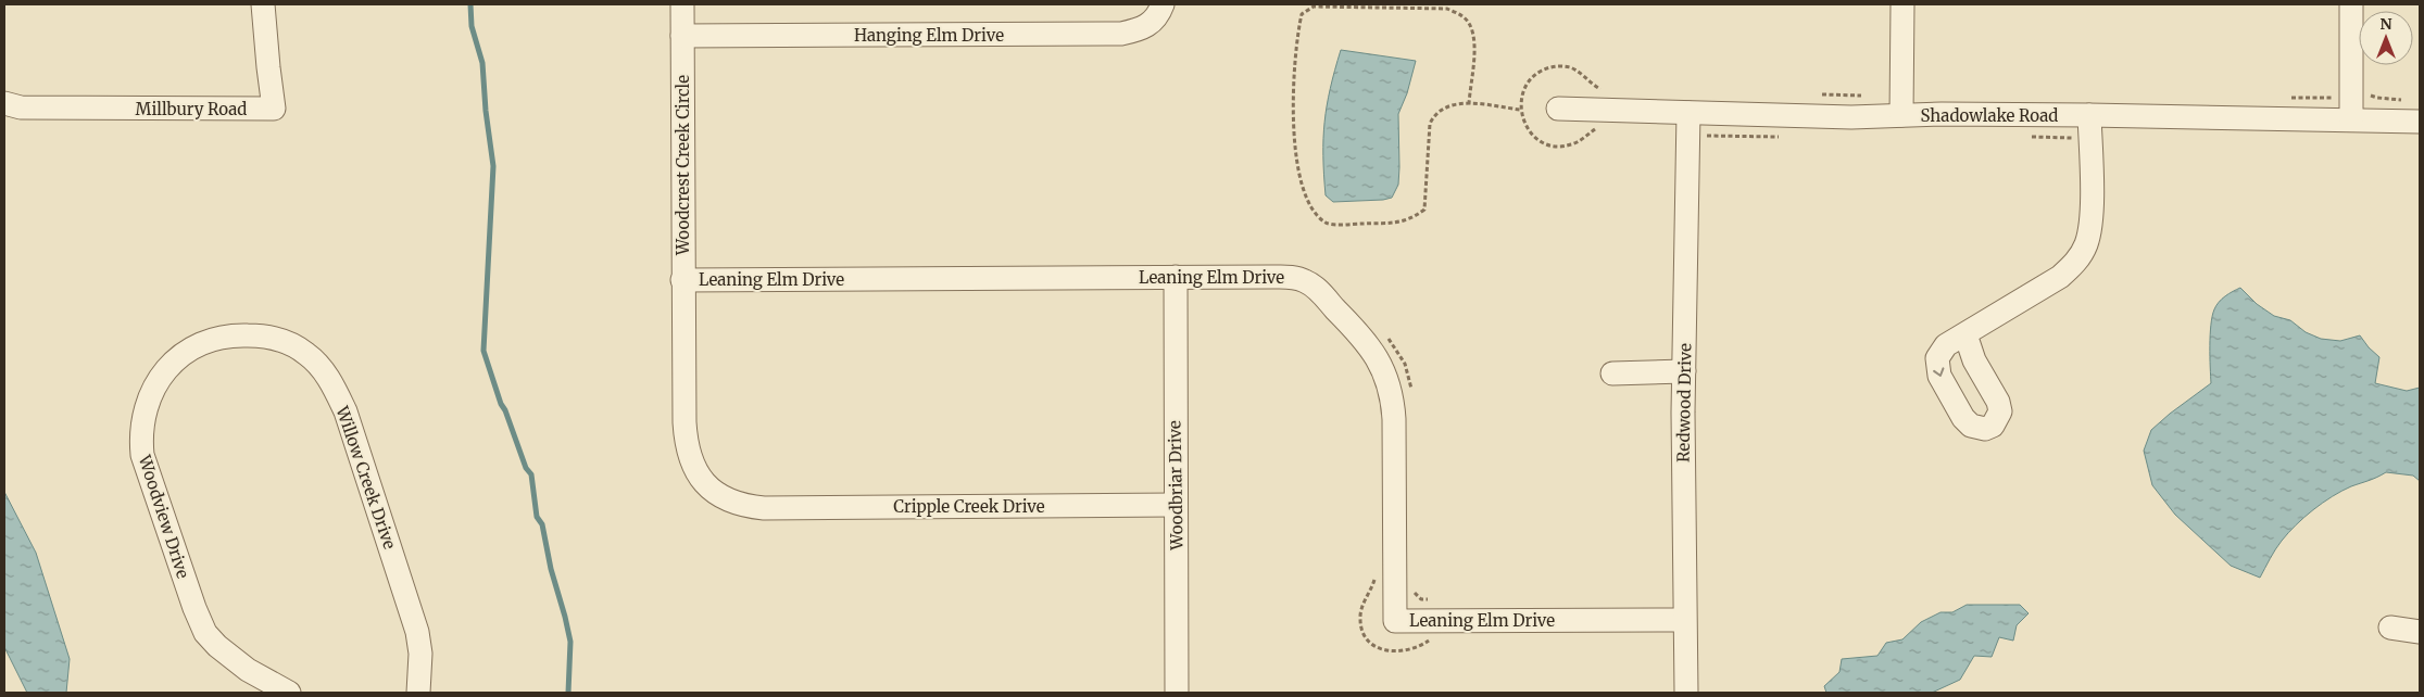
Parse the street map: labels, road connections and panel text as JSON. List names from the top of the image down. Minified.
{"streets":{"street":["Hanging Elm Drive","Millbury Road","Shadowlake Road","Woodcrest Creek Circle","Leaning Elm Drive","Redwood Drive","Willow Creek Drive","Woodbriar Drive","Cripple Creek Drive","Woodview Drive"]},"crossings":[["Hanging Elm Drive","Woodcrest Creek Circle"],["Shadowlake Road","Redwood Drive"],["Woodcrest Creek Circle","Leaning Elm Drive"],["Woodcrest Creek Circle","Cripple Creek Drive"],["Leaning Elm Drive","Redwood Drive"],["Leaning Elm Drive","Woodbriar Drive"],["Willow Creek Drive","Woodview Drive"],["Woodbriar Drive","Cripple Creek Drive"]],"north":"top"}
